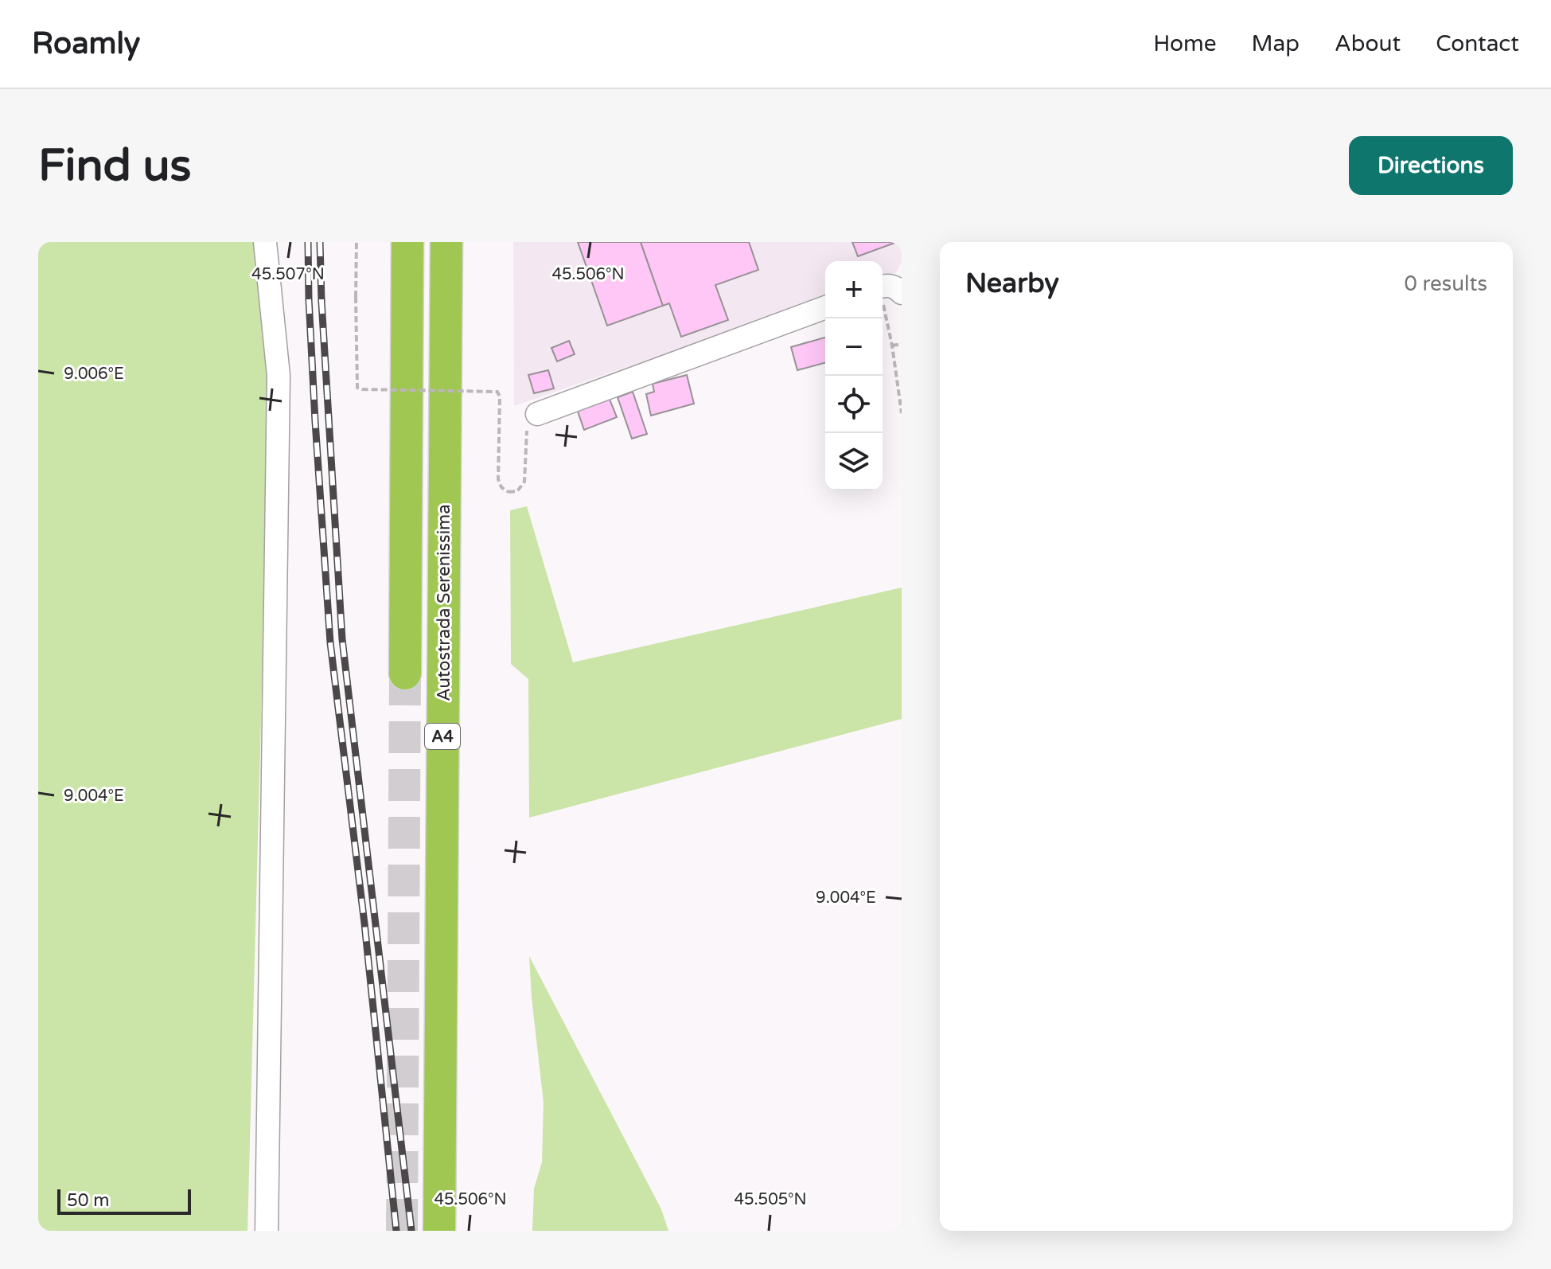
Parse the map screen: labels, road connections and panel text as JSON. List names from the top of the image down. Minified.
{"streets":{"highway":["Autostrada Serenissima","A4"]},"scale_bar":"50 m","page":{"header":"Roamly","nav":["Home","Map","About","Contact"],"buttons":"Directions","title":"Find us","heading":["Nearby","0 results"],"map_buttons":["+","−"],"scale":"50 m"},"coordinates":["45.507°N","45.506°N","9.006°E","9.004°E","45.505°N"]}
